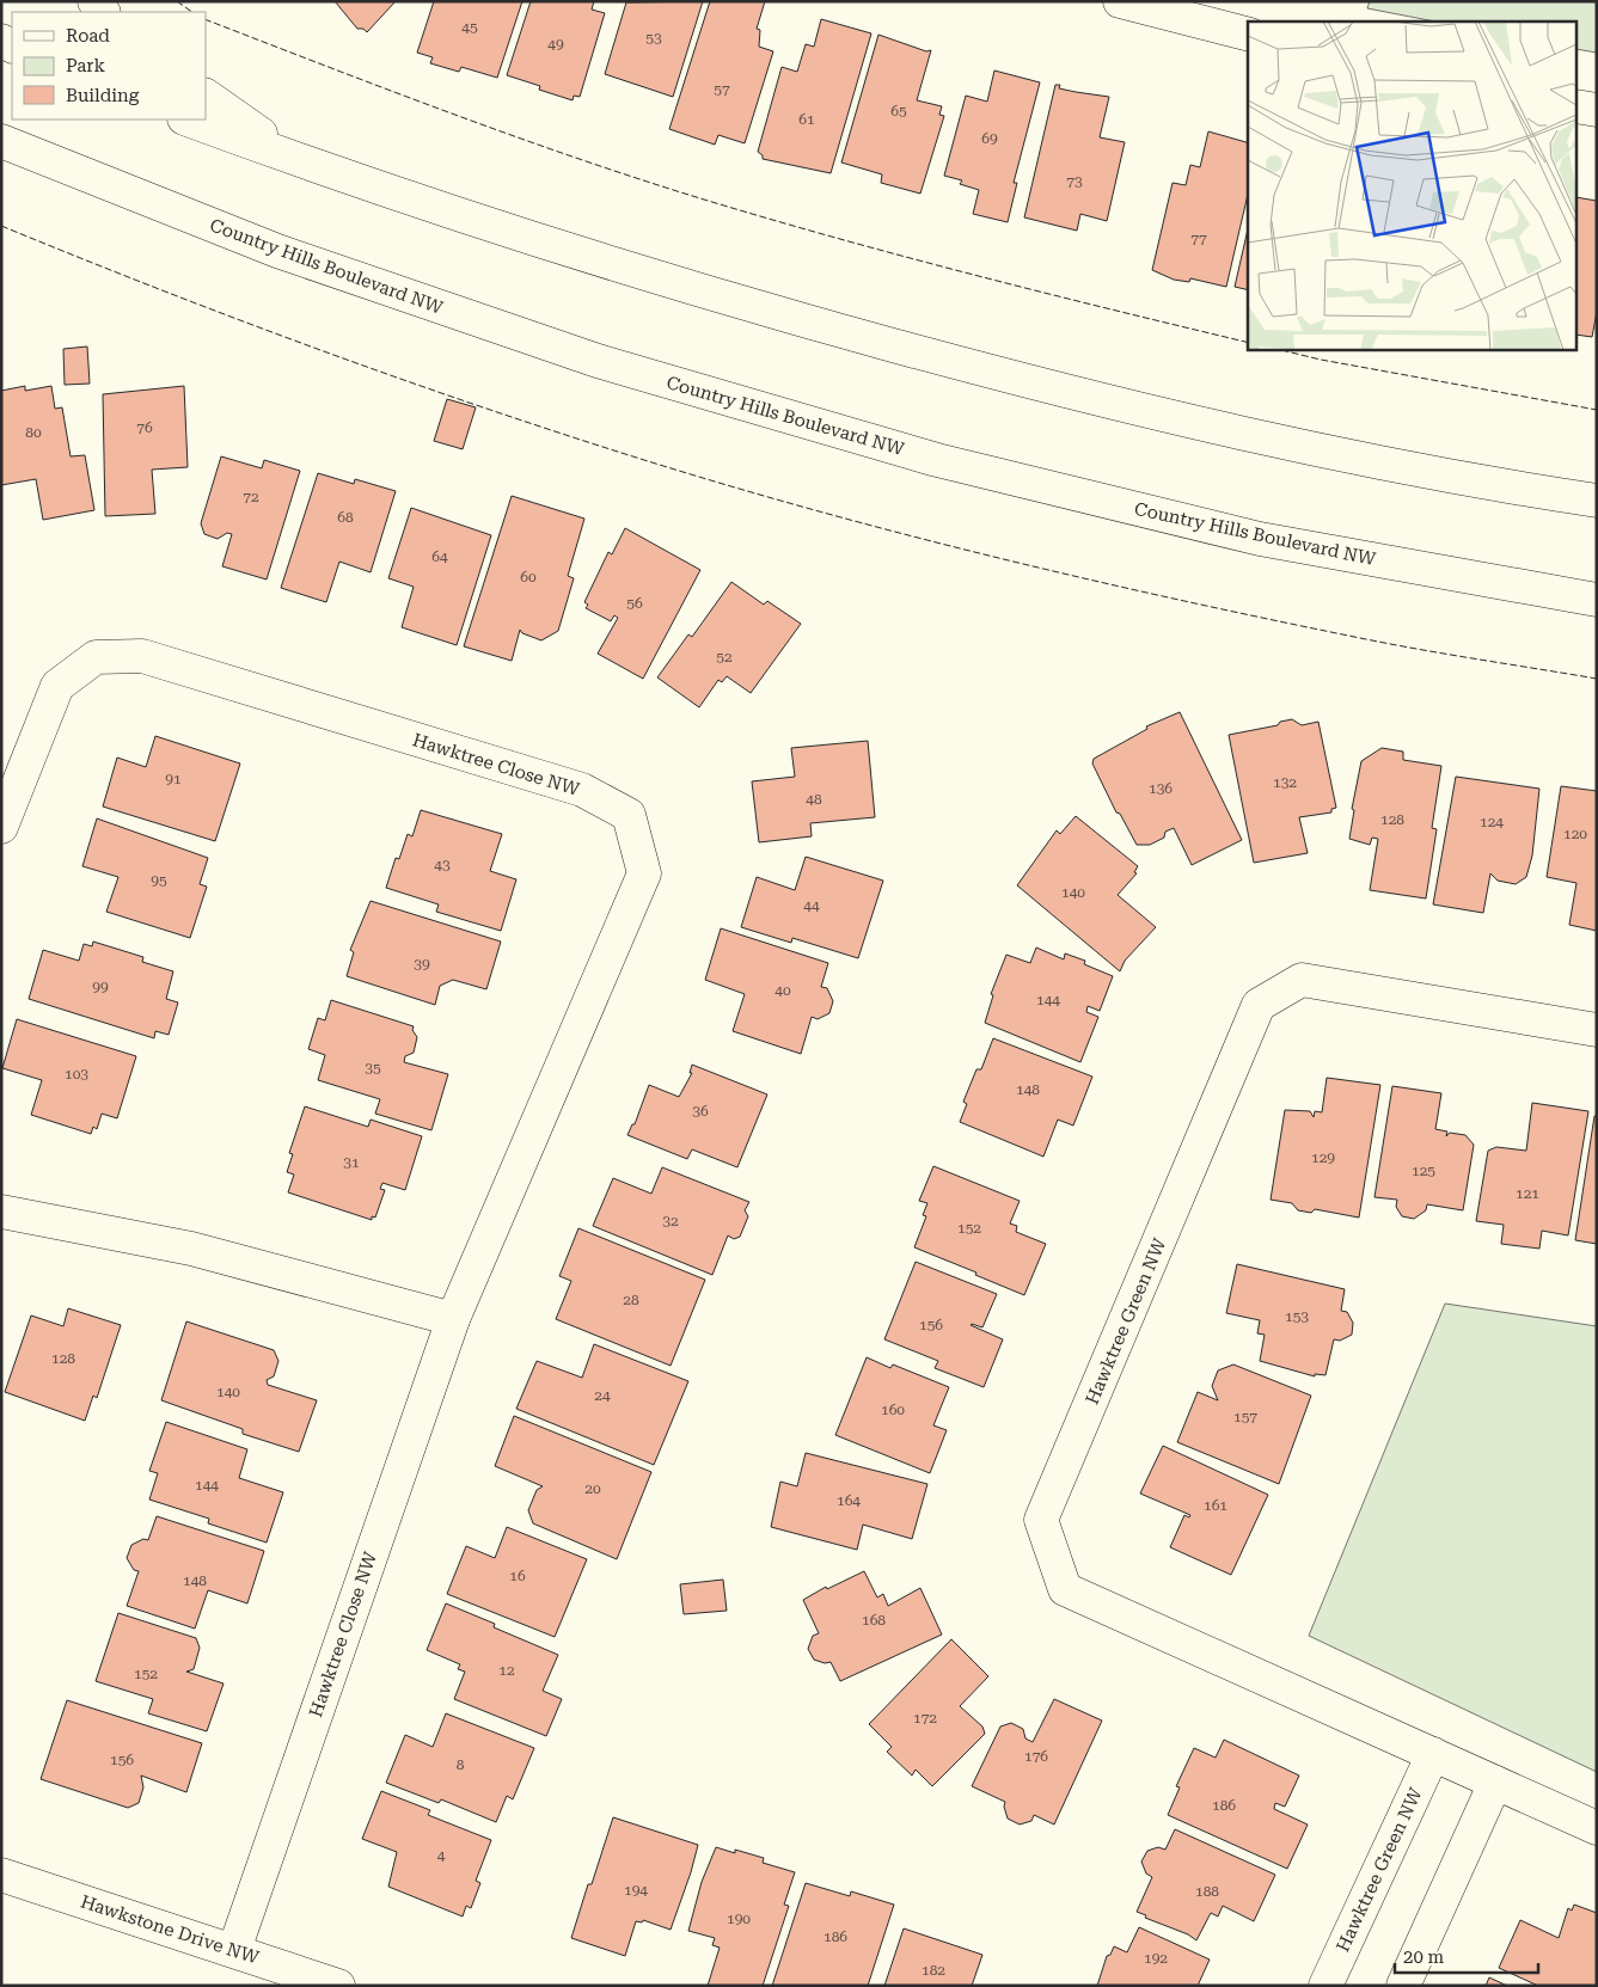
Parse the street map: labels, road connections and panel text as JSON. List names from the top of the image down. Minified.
{"streets":{"street":["Country Hills Boulevard NW","Hawktree Close NW","Hawktree Green NW","Hawkstone Drive NW"]},"crossings":[["Hawktree Close NW","Hawkstone Drive NW"]],"house_numbers":["45","53","49","57","65","61","69","73","77","76","80","72","68","64","60","56","52","91","132","136","48","128","124","120","43","95","140","44","39","99","40","144","35","103","148","36","129","31","125","121","32","152","28","153","156","128","140","24","160","157","144","20","164","161","16","148","168","12","152","172","176","156","8","186","4","194","188","190","186","192","182"],"legend":["Road","Park","Building"],"scale_bar":"20 m"}
